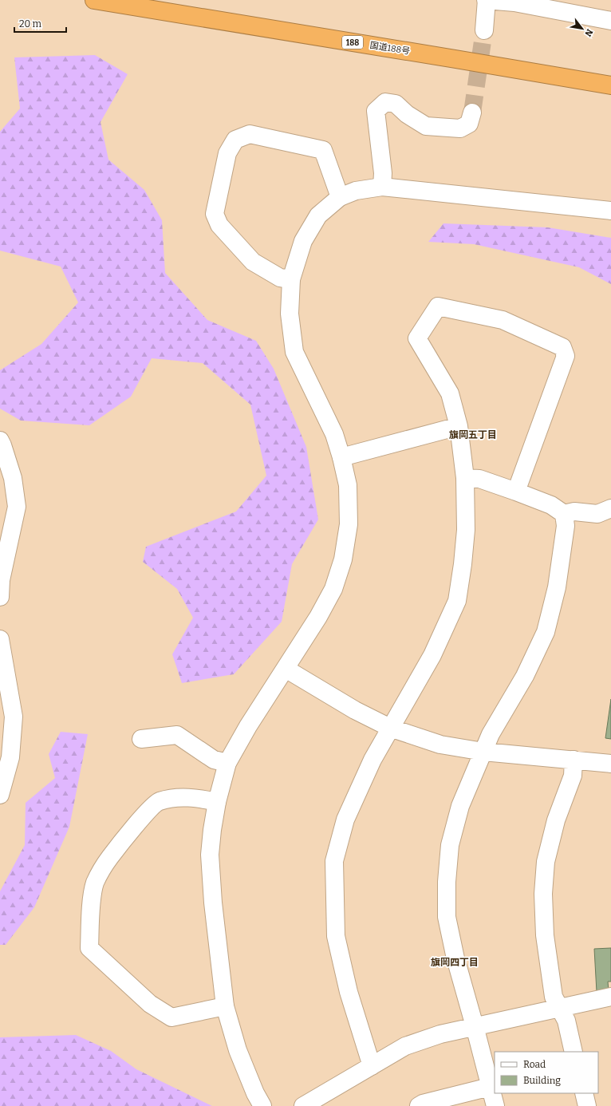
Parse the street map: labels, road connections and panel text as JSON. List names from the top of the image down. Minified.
{"streets":{"highway":["188","国道188号"]},"districts":["旗岡五丁目","旗岡四丁目"],"legend":["Road","Building"],"scale_bar":"20 m","north":"bottom right"}
